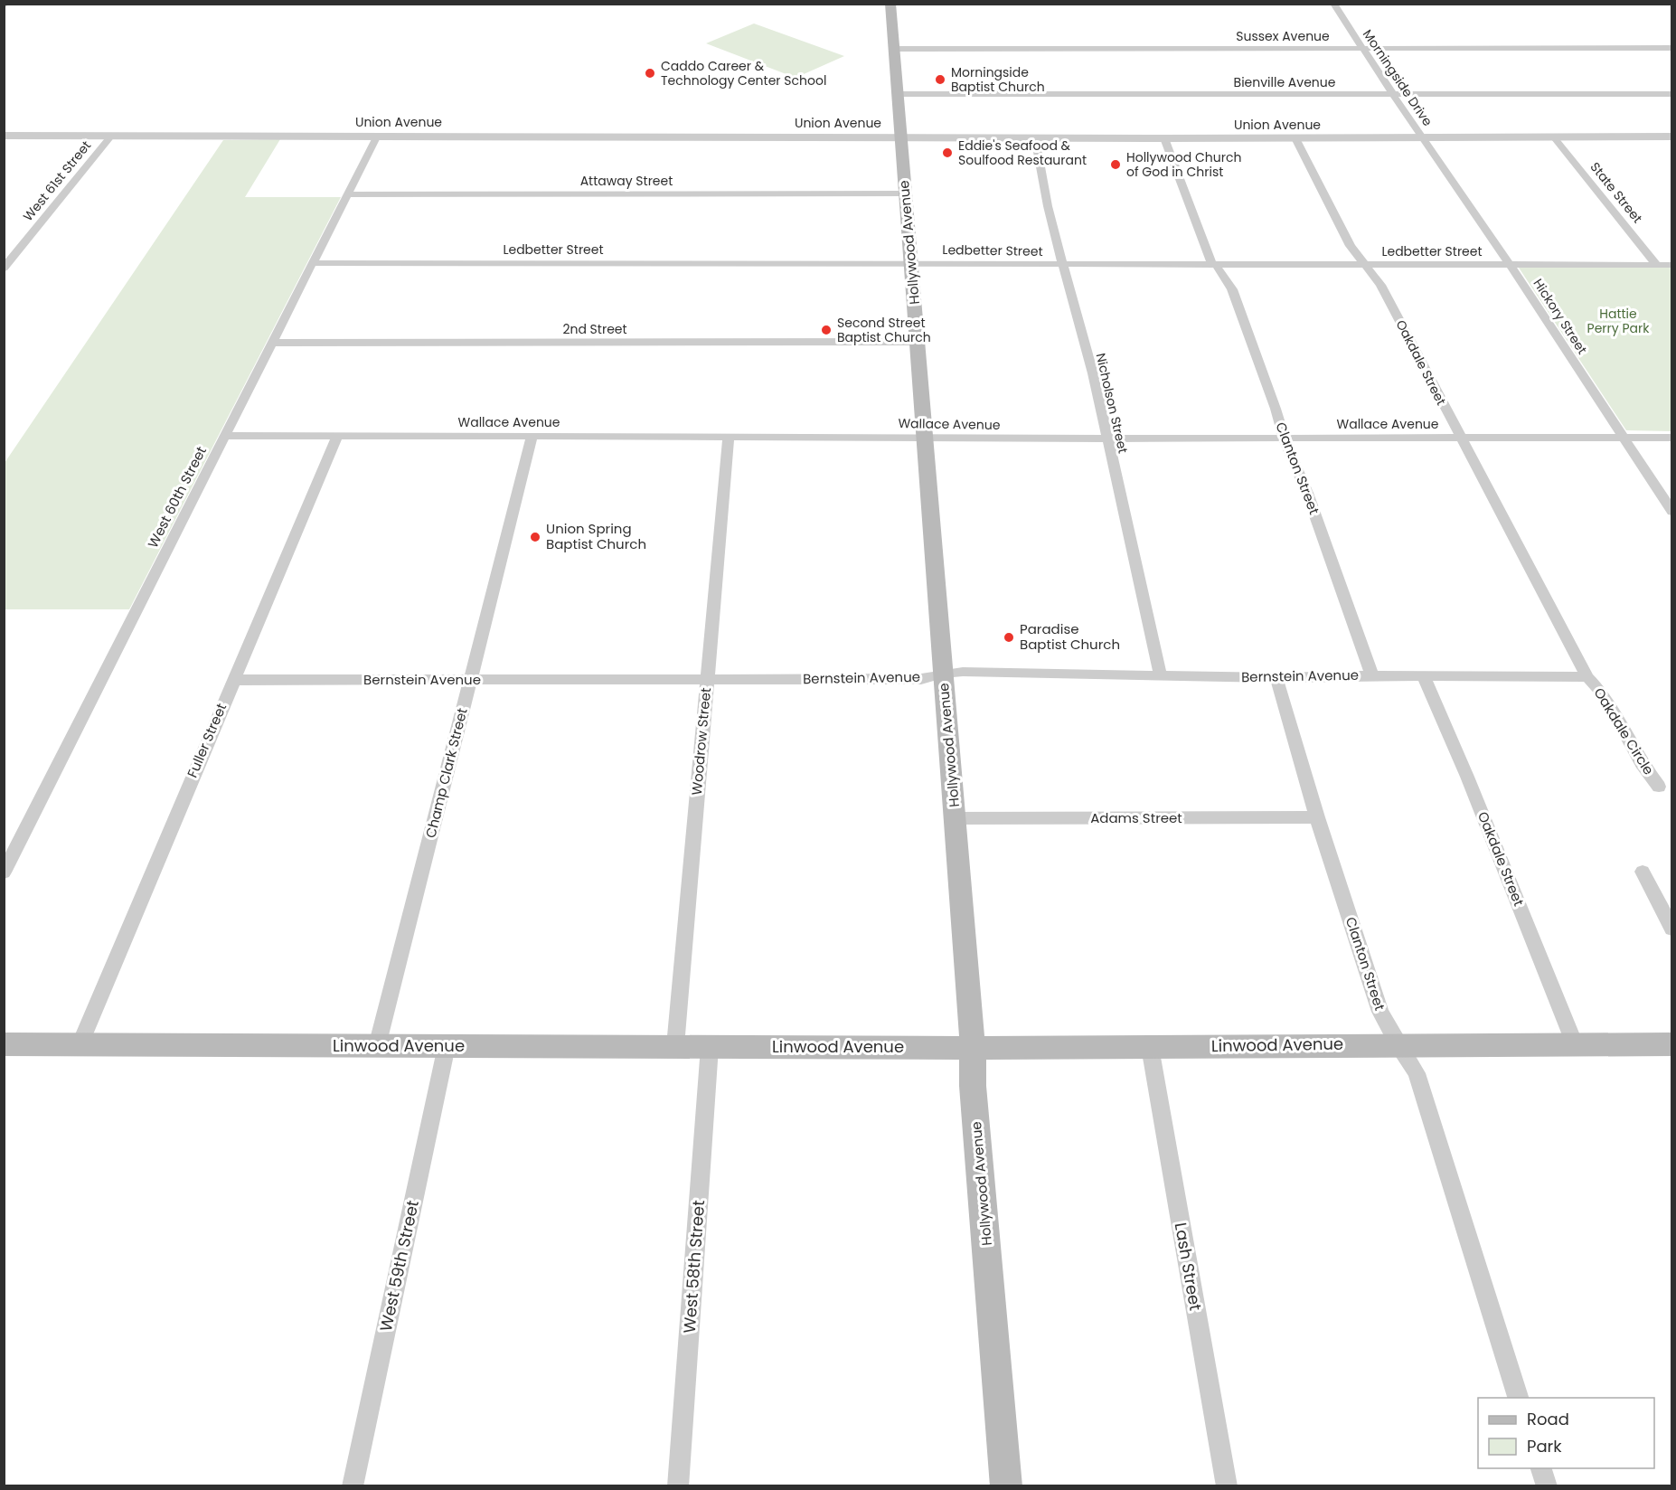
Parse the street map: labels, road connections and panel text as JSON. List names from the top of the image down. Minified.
{"streets":{"main road":["Hollywood Avenue","Linwood Avenue"],"street":["Sussex Avenue","Morningside Drive","Bienville Avenue","Union Avenue","West 61st Street","Attaway Street","State Street","Ledbetter Street","Hickory Street","2nd Street","Oakdale Street","Nicholson Street","Wallace Avenue","Clanton Street","West 60th Street","Bernstein Avenue","Oakdale Circle","Fuller Street","Woodrow Street","Champ Clark Street","Adams Street","West 59th Street","West 58th Street","Lash Street"]},"crossings":[["Sussex Avenue","Morningside Drive"],["Sussex Avenue","Hollywood Avenue"],["Morningside Drive","Bienville Avenue"],["Morningside Drive","Union Avenue"],["Morningside Drive","Hickory Street"],["Bienville Avenue","Hollywood Avenue"],["Union Avenue","West 61st Street"],["Union Avenue","State Street"],["Union Avenue","Hollywood Avenue"],["Union Avenue","Hickory Street"],["Union Avenue","Oakdale Street"],["Union Avenue","Nicholson Street"],["Union Avenue","Clanton Street"],["Union Avenue","West 60th Street"],["Attaway Street","Hollywood Avenue"],["Attaway Street","West 60th Street"],["State Street","Ledbetter Street"],["Hollywood Avenue","Ledbetter Street"],["Hollywood Avenue","2nd Street"],["Hollywood Avenue","Wallace Avenue"],["Hollywood Avenue","Bernstein Avenue"],["Hollywood Avenue","Adams Street"],["Hollywood Avenue","Linwood Avenue"],["Ledbetter Street","Hickory Street"],["Ledbetter Street","Oakdale Street"],["Ledbetter Street","Nicholson Street"],["Ledbetter Street","Clanton Street"],["Ledbetter Street","West 60th Street"],["Hickory Street","Wallace Avenue"],["2nd Street","West 60th Street"],["Oakdale Street","Wallace Avenue"],["Oakdale Street","Bernstein Avenue"],["Oakdale Street","Oakdale Circle"],["Oakdale Street","Linwood Avenue"],["Nicholson Street","Wallace Avenue"],["Nicholson Street","Bernstein Avenue"],["Wallace Avenue","Clanton Street"],["Wallace Avenue","West 60th Street"],["Wallace Avenue","Fuller Street"],["Wallace Avenue","Woodrow Street"],["Wallace Avenue","Champ Clark Street"],["Clanton Street","Bernstein Avenue"],["Clanton Street","Adams Street"],["Clanton Street","Linwood Avenue"],["Bernstein Avenue","Oakdale Circle"],["Bernstein Avenue","Fuller Street"],["Bernstein Avenue","Woodrow Street"],["Bernstein Avenue","Champ Clark Street"],["Fuller Street","Linwood Avenue"],["Woodrow Street","Linwood Avenue"],["Champ Clark Street","Linwood Avenue"],["Linwood Avenue","West 59th Street"],["Linwood Avenue","West 58th Street"],["Linwood Avenue","Lash Street"]],"parks":["Hattie Perry Park"],"places":["Caddo Career & Technology Center School","Morningside Baptist Church","Eddie's Seafood & Soulfood Restaurant","Hollywood Church of God in Christ","Second Street Baptist Church","Union Spring Baptist Church","Paradise Baptist Church"],"legend":["Road","Park"]}
